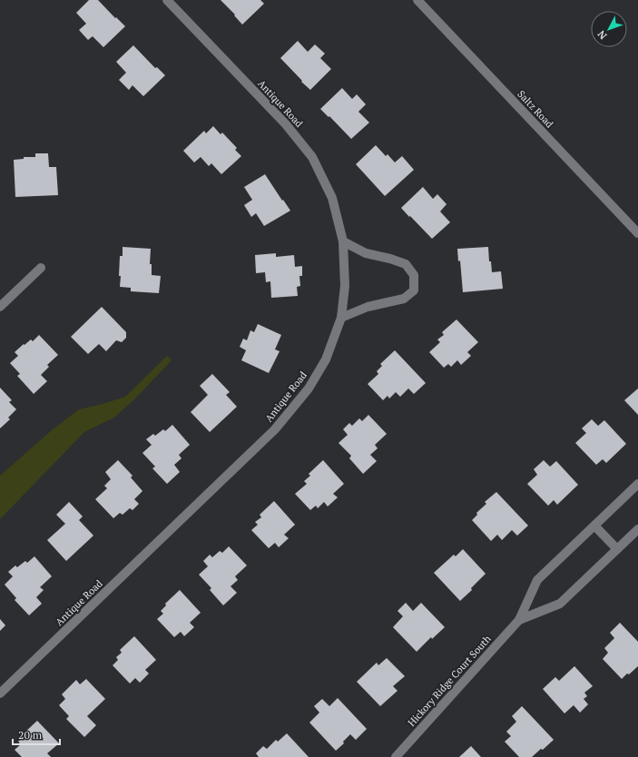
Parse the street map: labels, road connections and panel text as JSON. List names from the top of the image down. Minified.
{"streets":{"street":["Antique Road","Saltz Road","Hickory Ridge Court South"]},"scale_bar":"20 m","north":"bottom left"}
